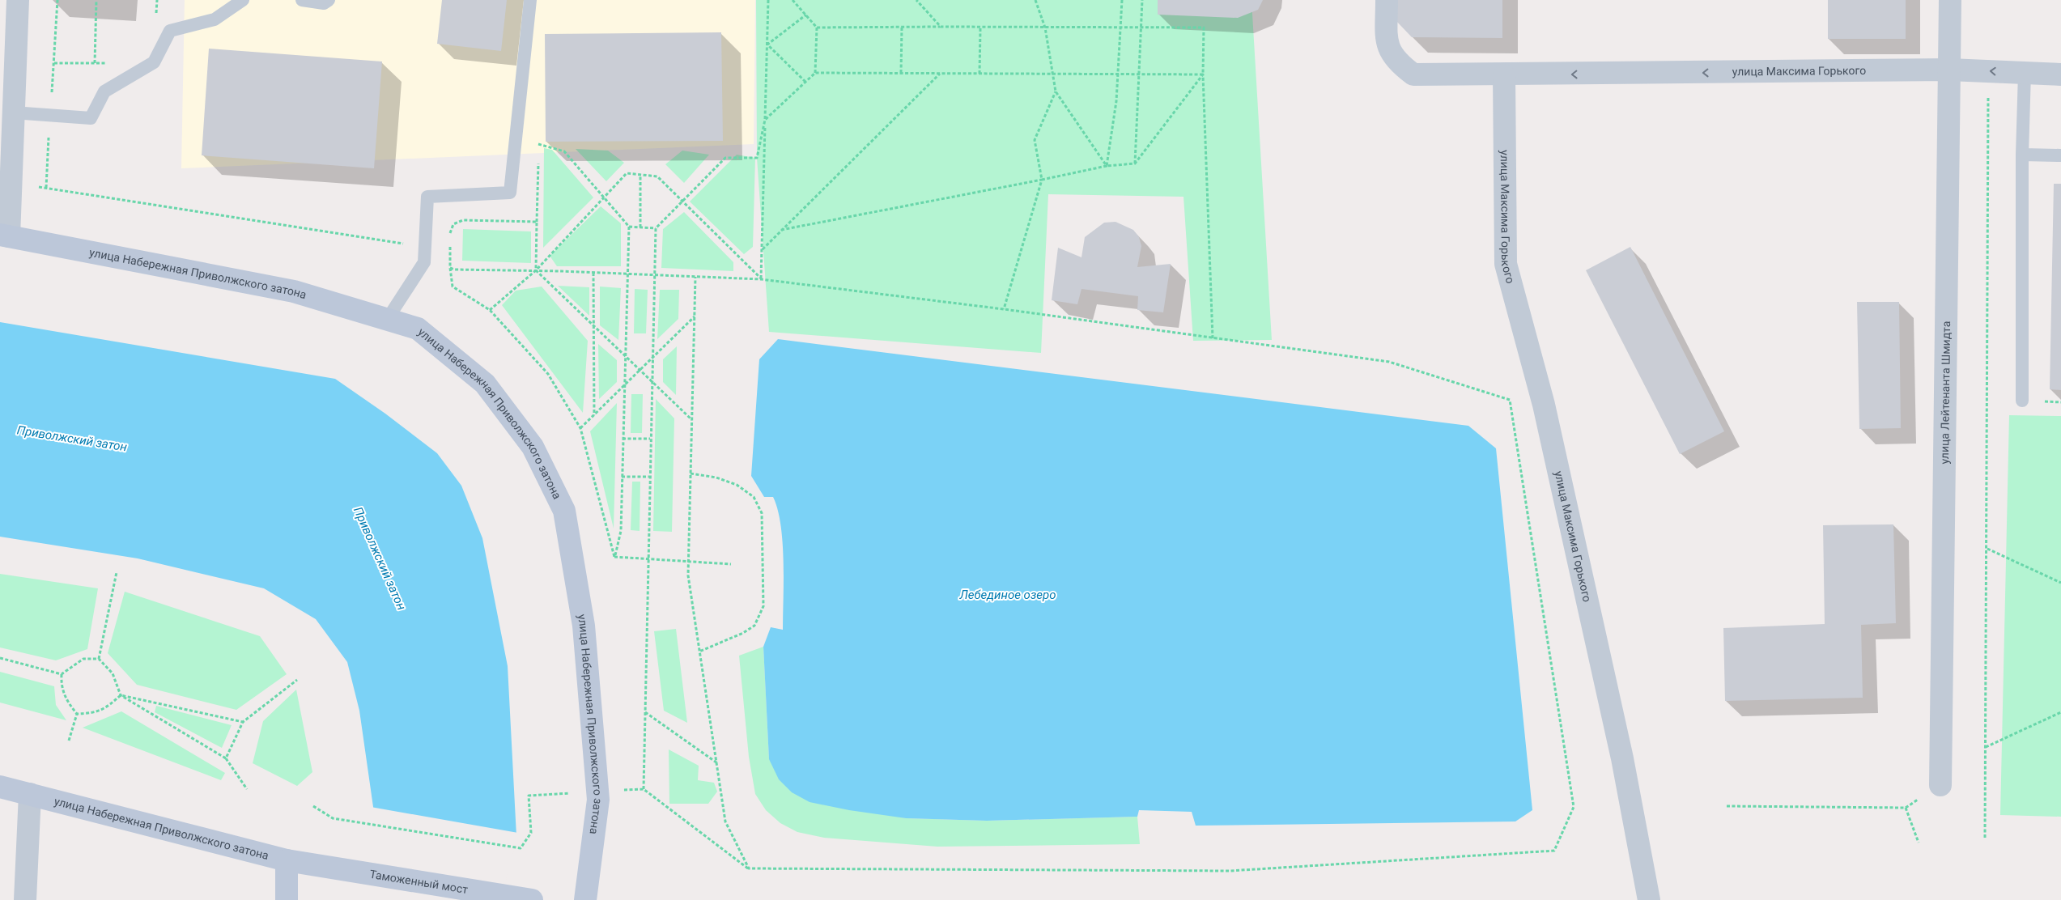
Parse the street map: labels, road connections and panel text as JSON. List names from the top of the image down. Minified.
{"streets":{"main road":["улица Набережная Приволжского затона","Таможенный мост"],"street":["улица Максима Горького","улица Лейтенанта Шмидта"]},"crossings":[["улица Максима Горького","улица Лейтенанта Шмидта"],["улица Набережная Приволжского затона","Таможенный мост"]],"water":["Приволжский затон","Лебединое озеро"]}
